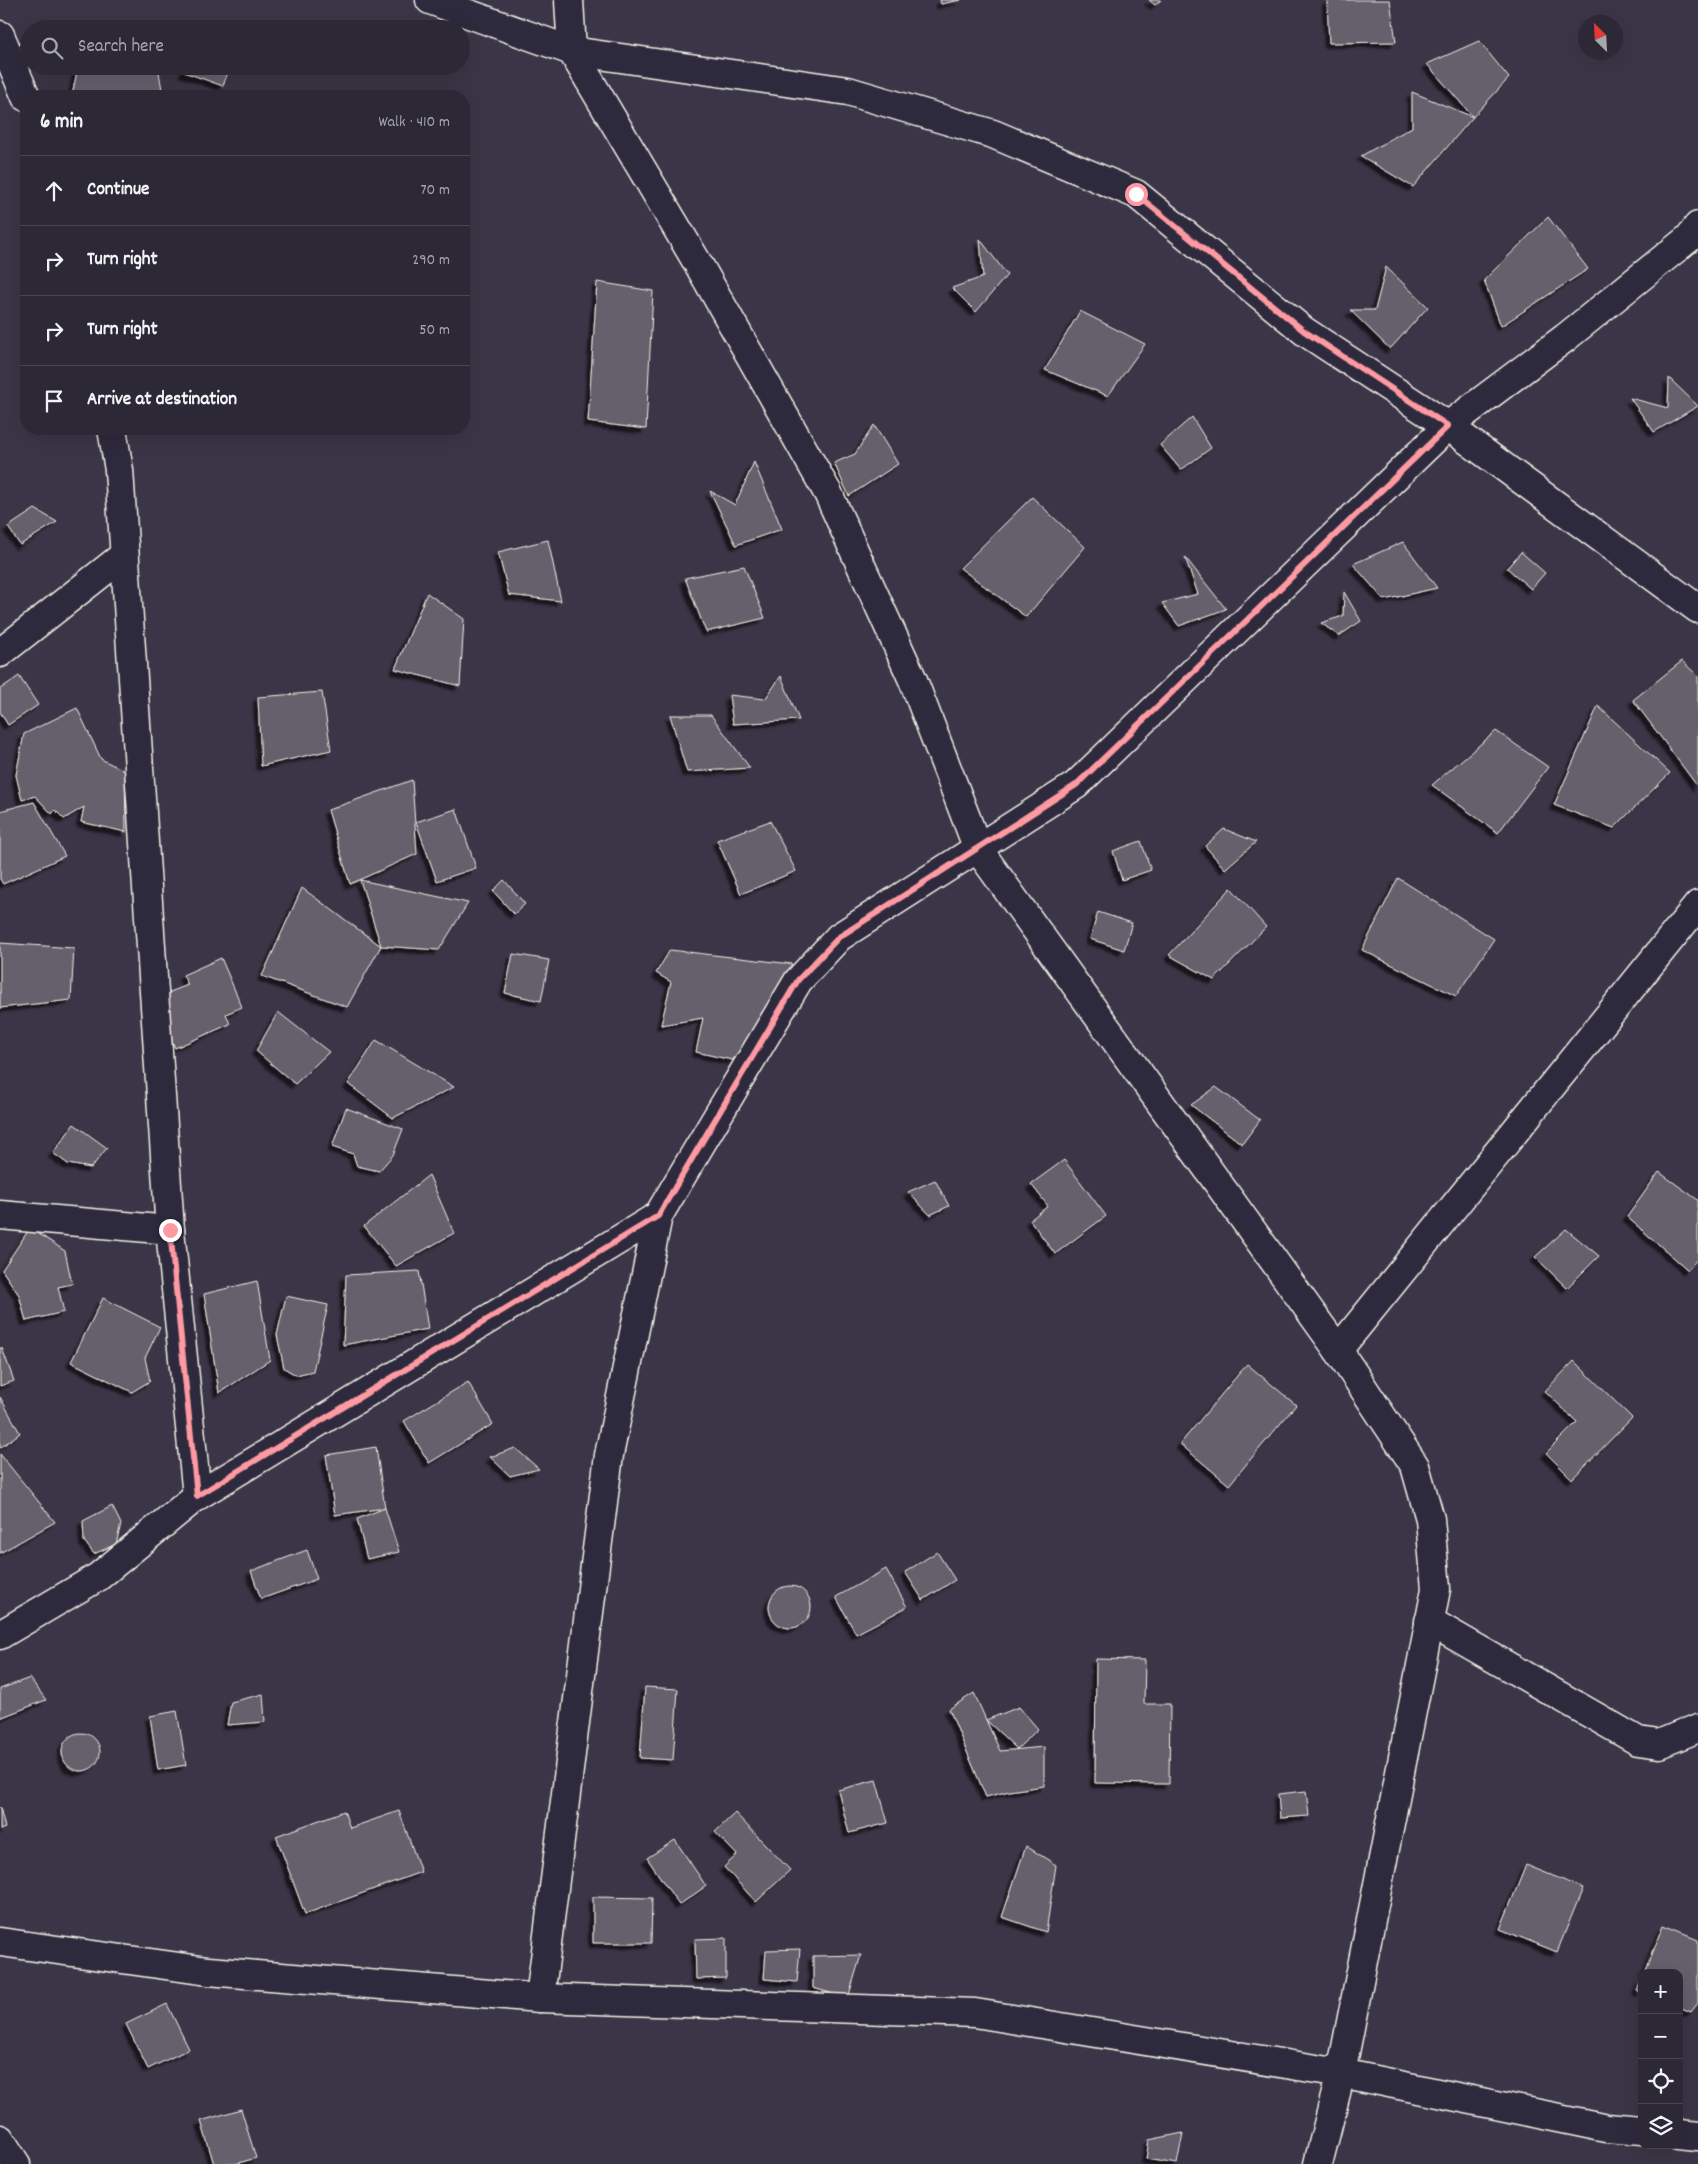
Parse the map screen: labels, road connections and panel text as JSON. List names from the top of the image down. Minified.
{"north":"top left","page":{"search":"Search here","heading":["6 min","Walk · 410 m"],"list":[["Continue","70 m"],["Turn right","290 m"],["Turn right","50 m"],"Arrive at destination"],"map_buttons":["+","−"]}}
